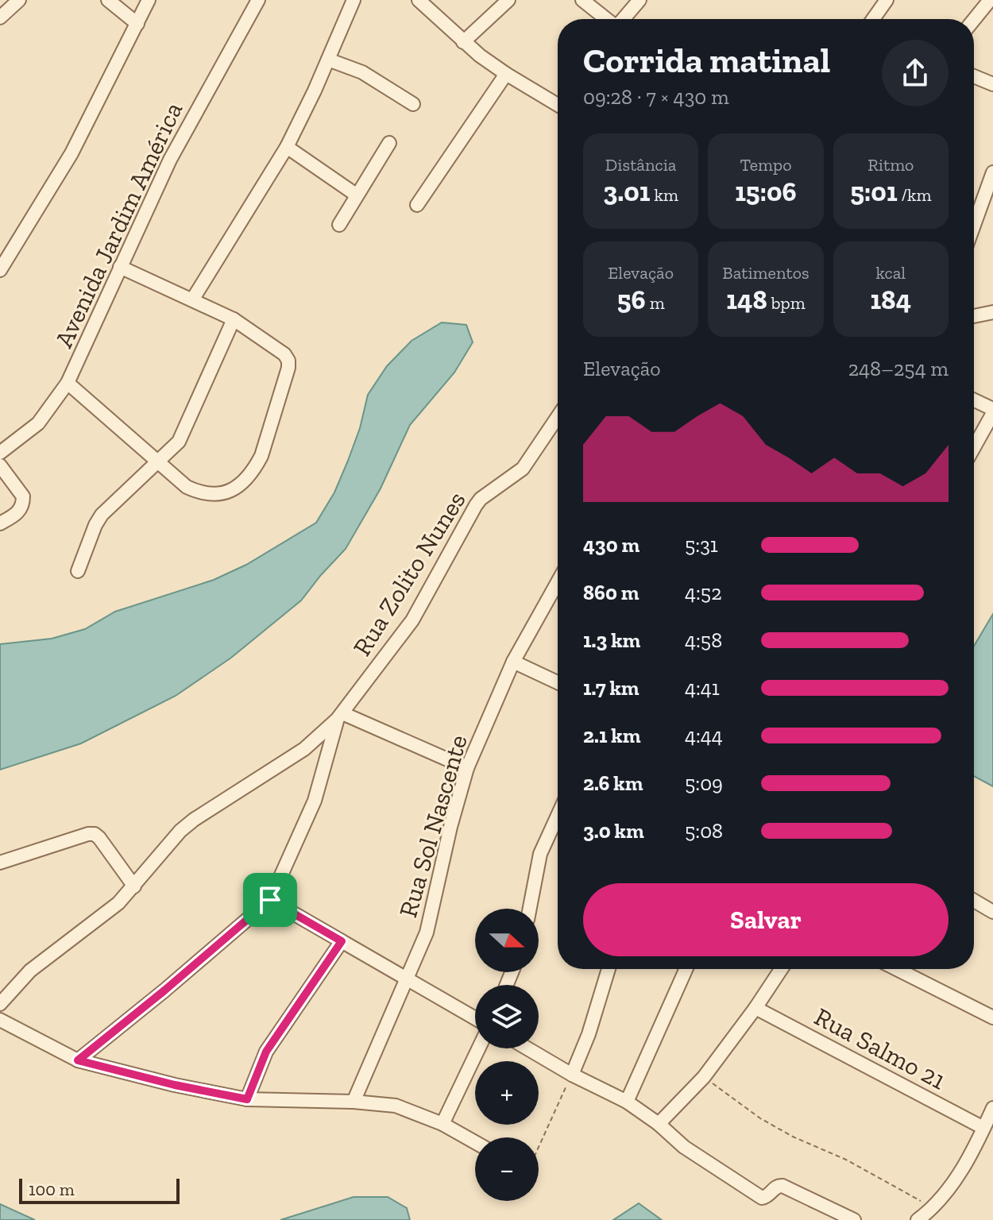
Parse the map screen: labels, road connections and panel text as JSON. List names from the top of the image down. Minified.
{"streets":{"street":["Avenida Jardim América","Rua Zolito Nunes","Rua Sol Nascente","Rua Salmo 21"]},"scale_bar":"100 m","north":"right","page":{"heading":["Corrida matinal","09:28 · 7 × 430 m"],"stats":[["Distância","3.01 km"],["Tempo","15:06"],["Ritmo","5:01 /km"],["Elevação","56 m"],["Batimentos","148 bpm"],["kcal","184"]],"chart":["Elevação","248–254 m"],"list":[{"name":"430 m","note":"5:31"},{"name":"860 m","note":"4:52"},{"name":"1.3 km","note":"4:58"},{"name":"1.7 km","note":"4:41"},{"name":"2.1 km","note":"4:44"},{"name":"2.6 km","note":"5:09"},{"name":"3.0 km","note":"5:08"}],"buttons":"Salvar","map_buttons":["+","−"],"scale":"100 m"}}
